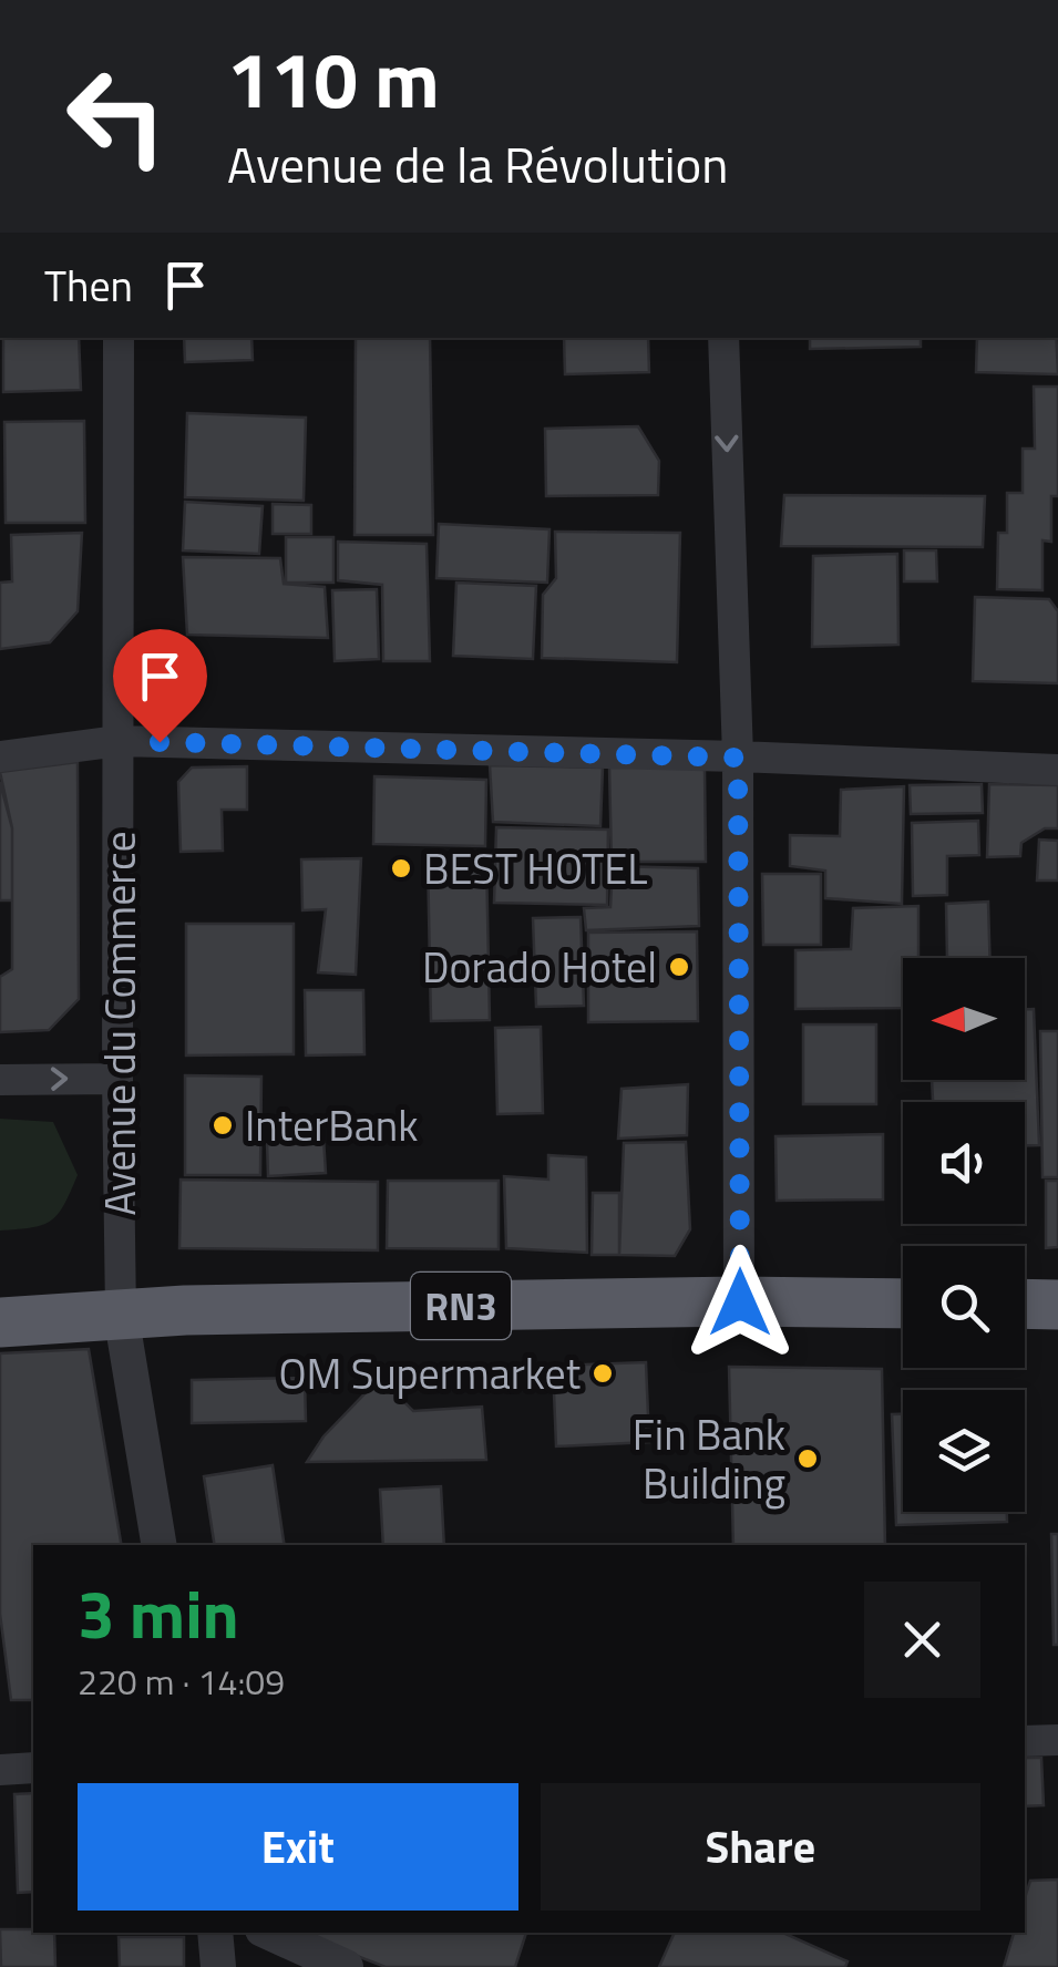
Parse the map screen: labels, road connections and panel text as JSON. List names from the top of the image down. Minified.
{"streets":{"highway":["RN3"],"street":["Avenue du Commerce"]},"crossings":[["Avenue du Commerce","RN3"]],"places":["BEST HOTEL","Dorado Hotel","InterBank","OM Supermarket","Fin Bank Building"],"north":"left","page":{"turn":["110 m","Avenue de la Révolution"],"then":"Then","heading":["3 min","220 m · 14:09"],"buttons":["Exit","Share"]}}
